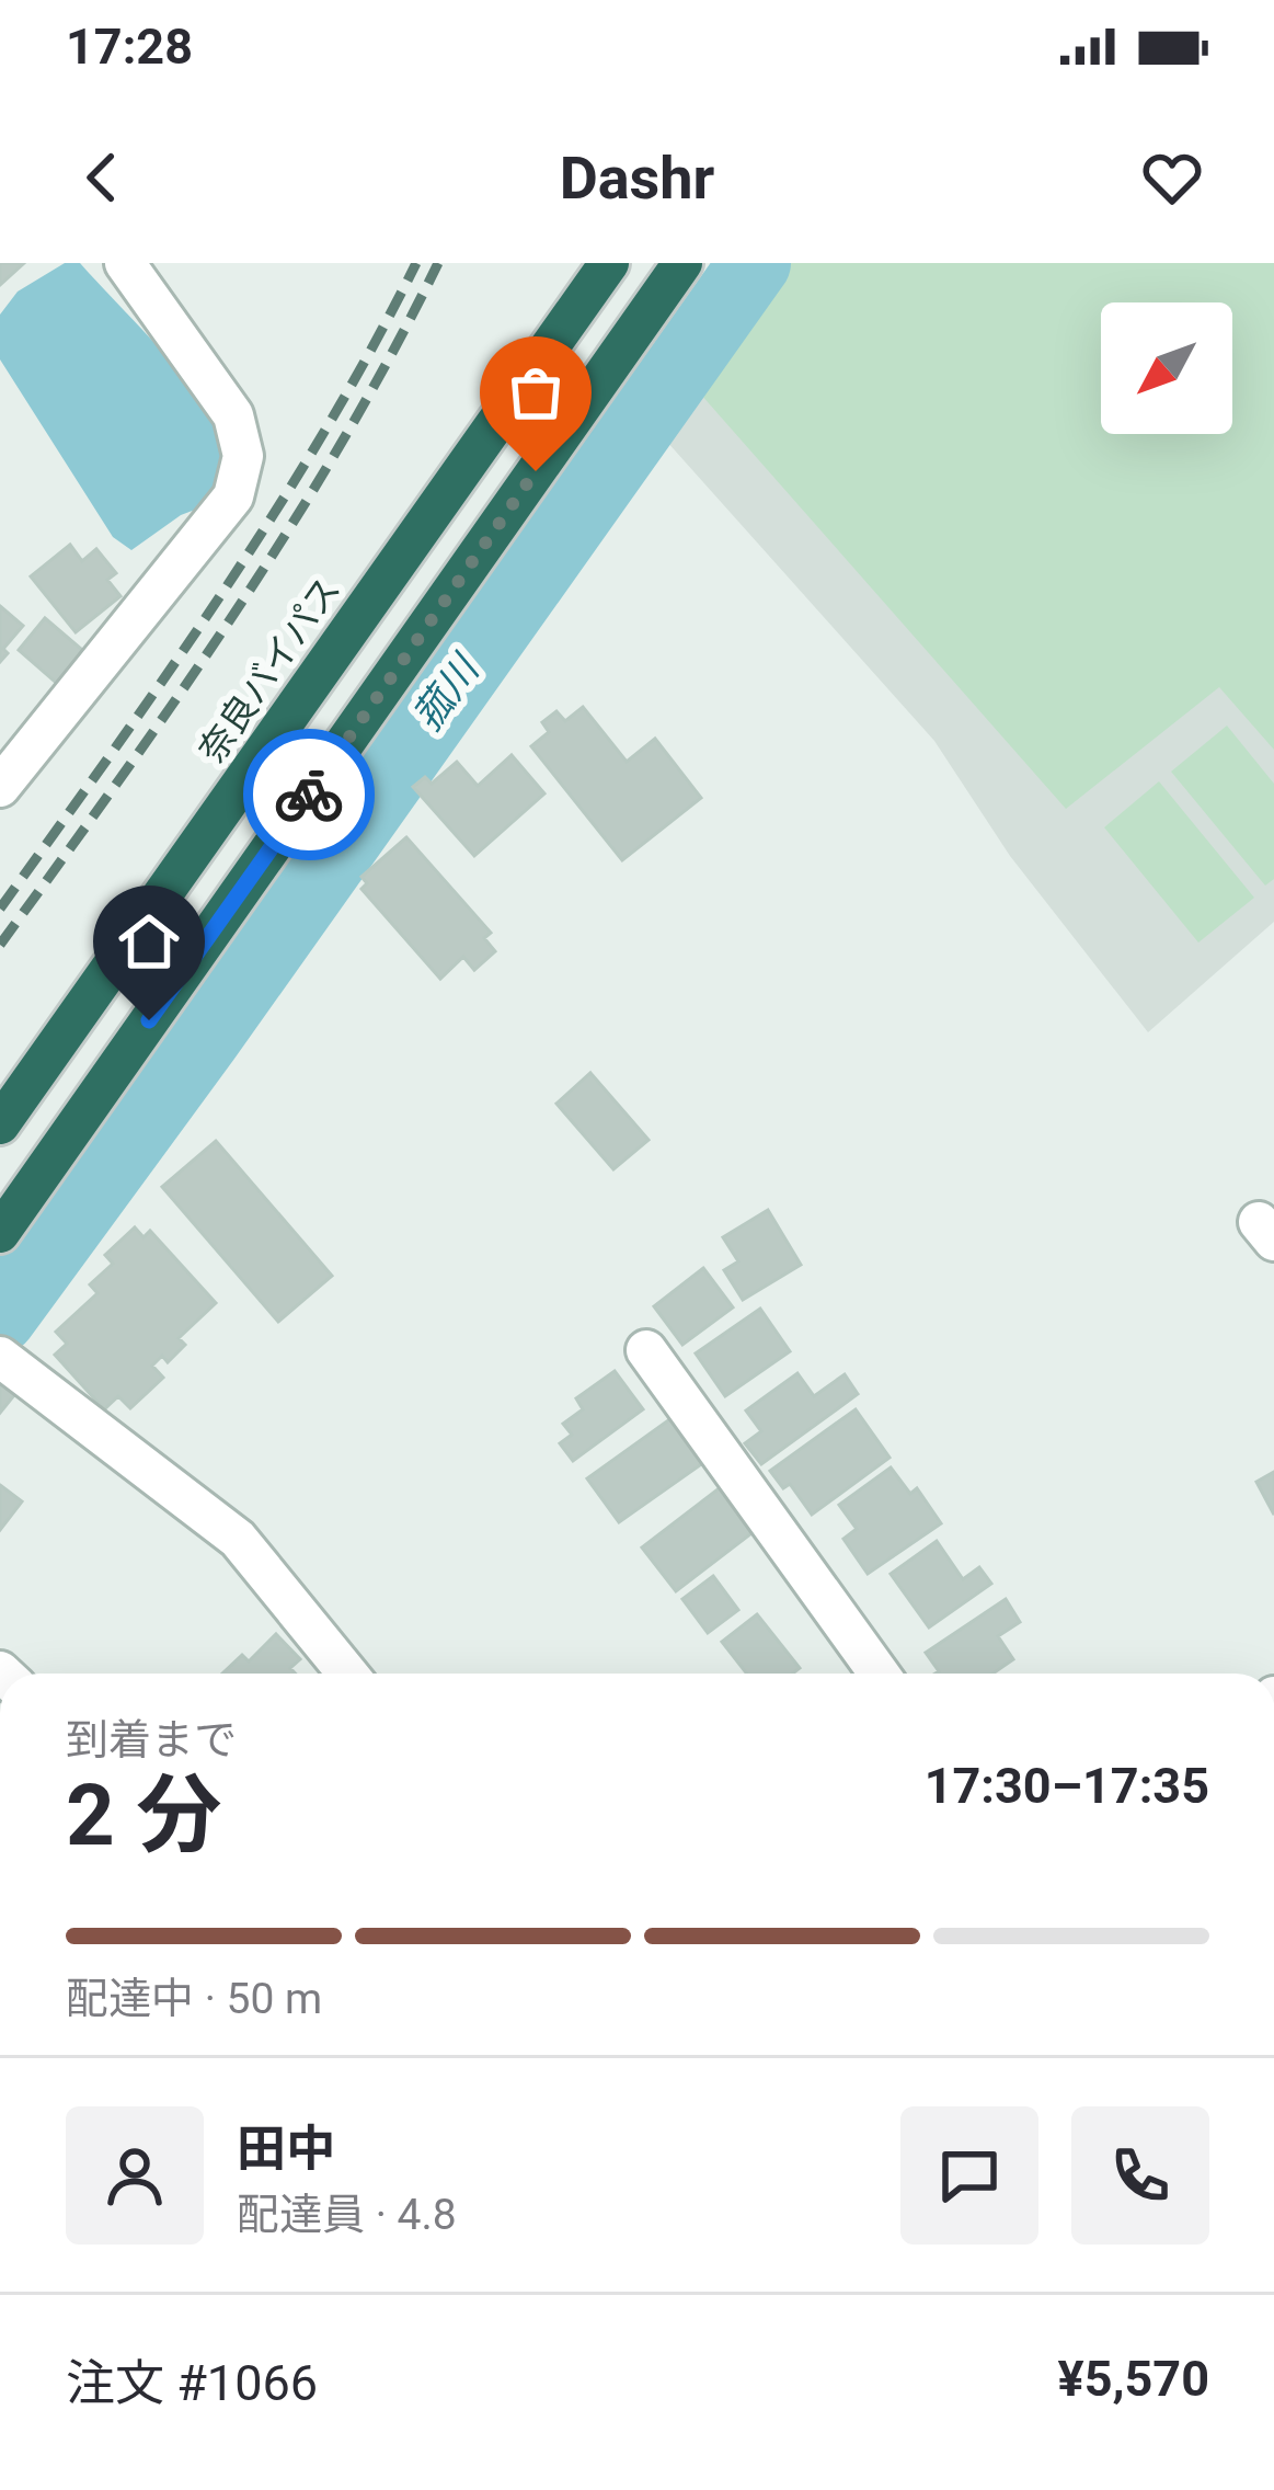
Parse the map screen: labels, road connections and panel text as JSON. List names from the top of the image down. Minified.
{"streets":{"highway":["奈良バイパス"]},"water":["菰川"],"north":"bottom left","page":{"status":"17:28","header":"Dashr","heading":["2 分","到着まで","17:30–17:35"],"panel":["田中","配達員 · 4.8","注文 #1066","¥5,570"],"bar":"配達中 · 50 m"}}
